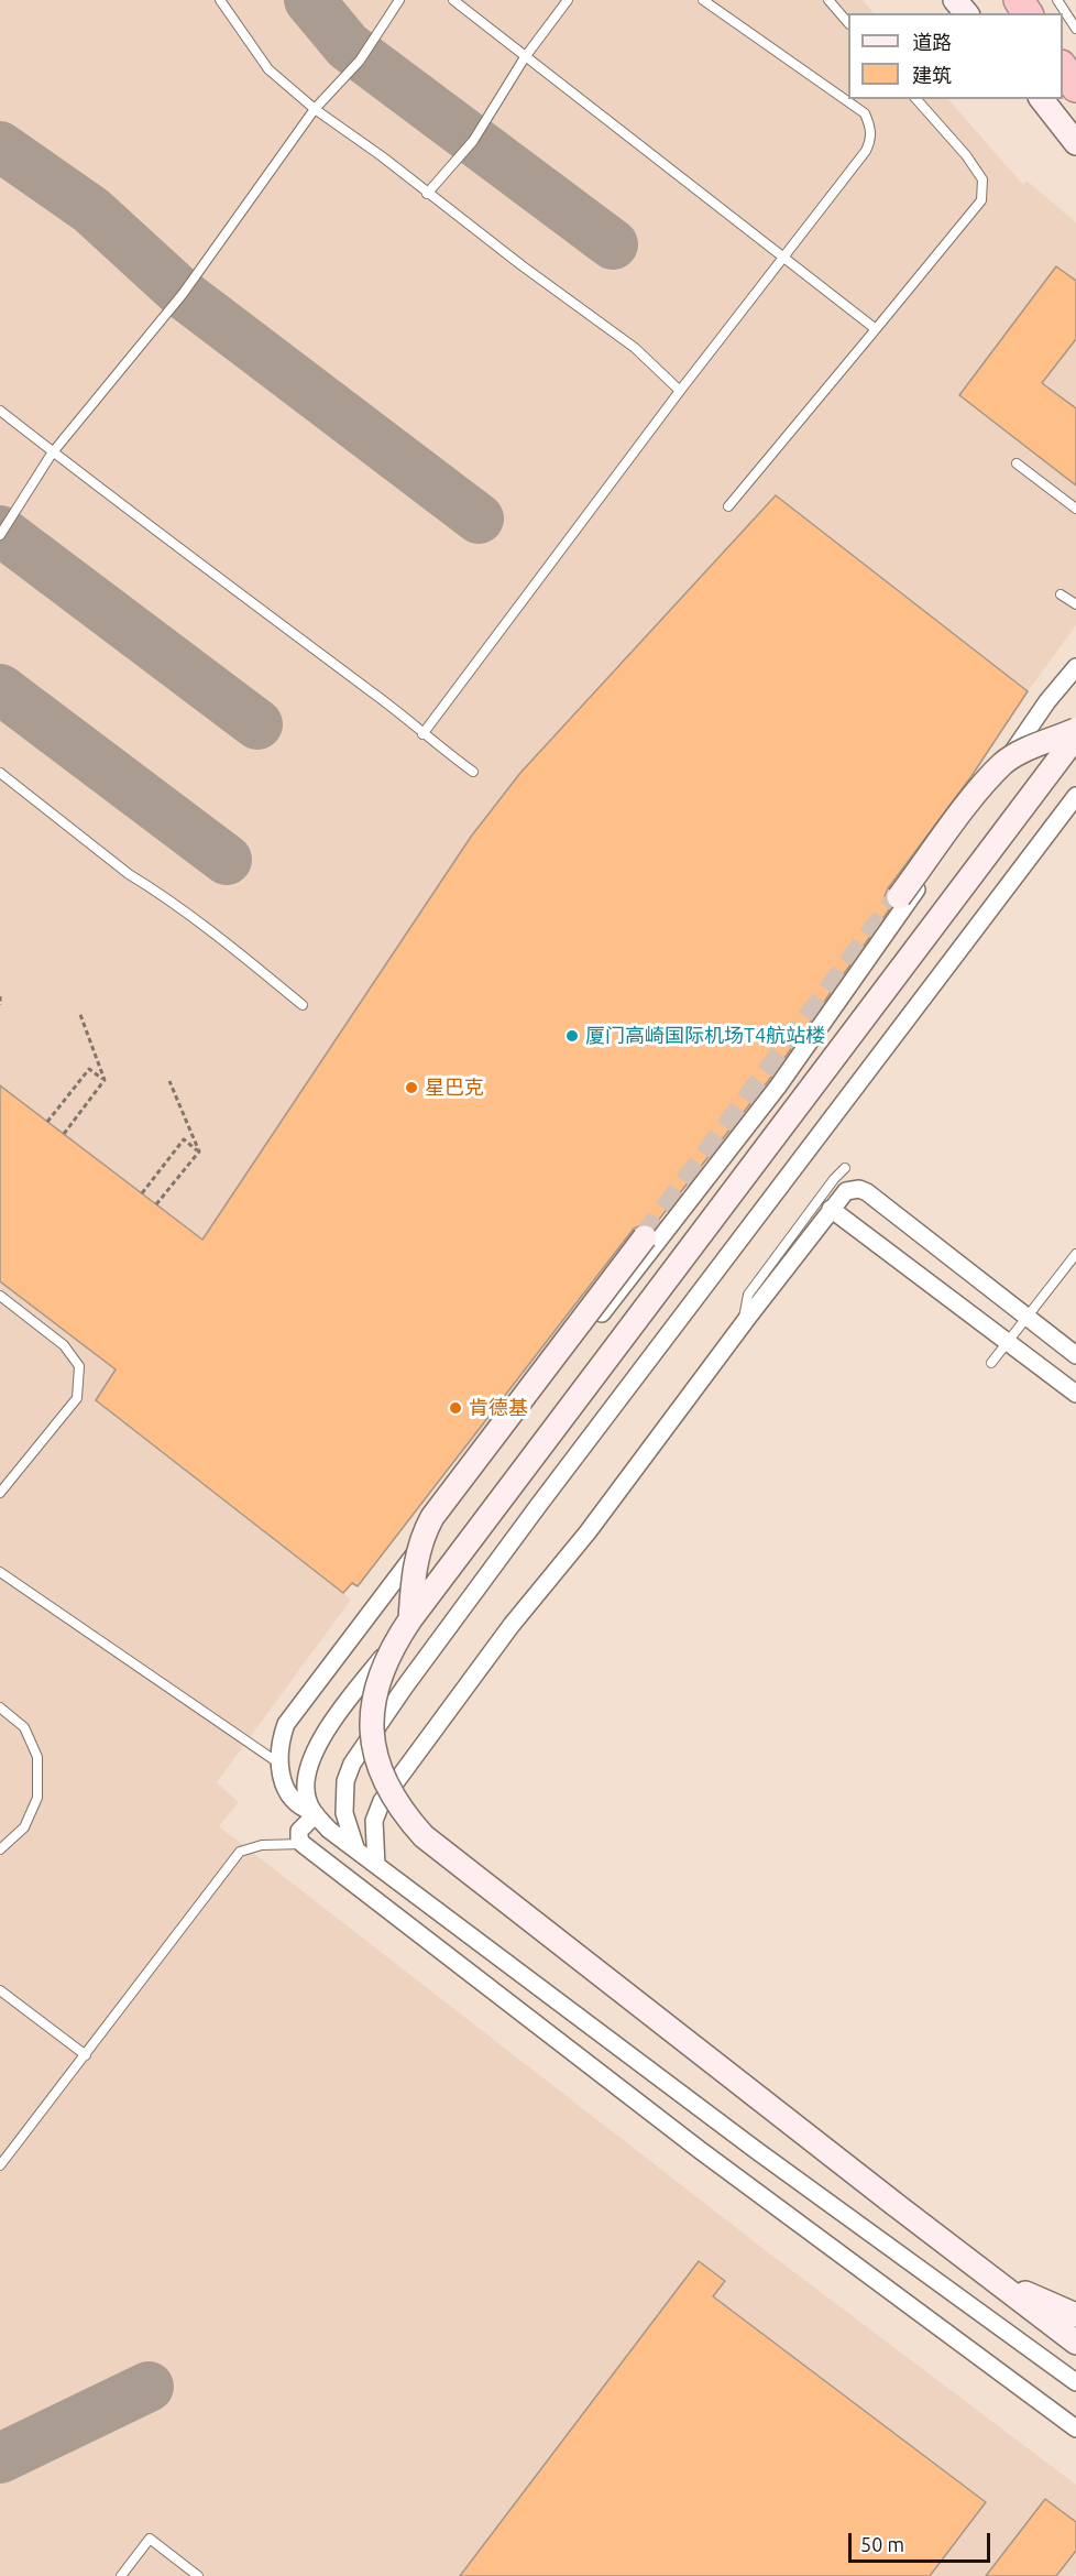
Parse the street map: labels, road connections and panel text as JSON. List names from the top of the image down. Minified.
{"places":["厦门高崎国际机场T4航站楼","星巴克","肯德基"],"legend":["道路","建筑"],"scale_bar":"50 m"}
